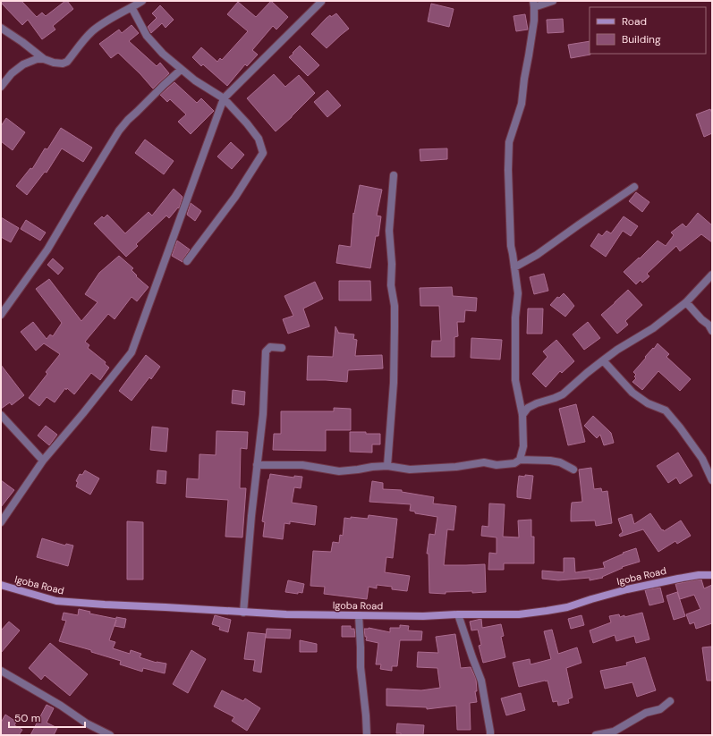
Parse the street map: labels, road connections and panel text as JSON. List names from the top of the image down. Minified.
{"streets":{"street":["Igoba Road"]},"legend":["Road","Building"],"scale_bar":"50 m"}
